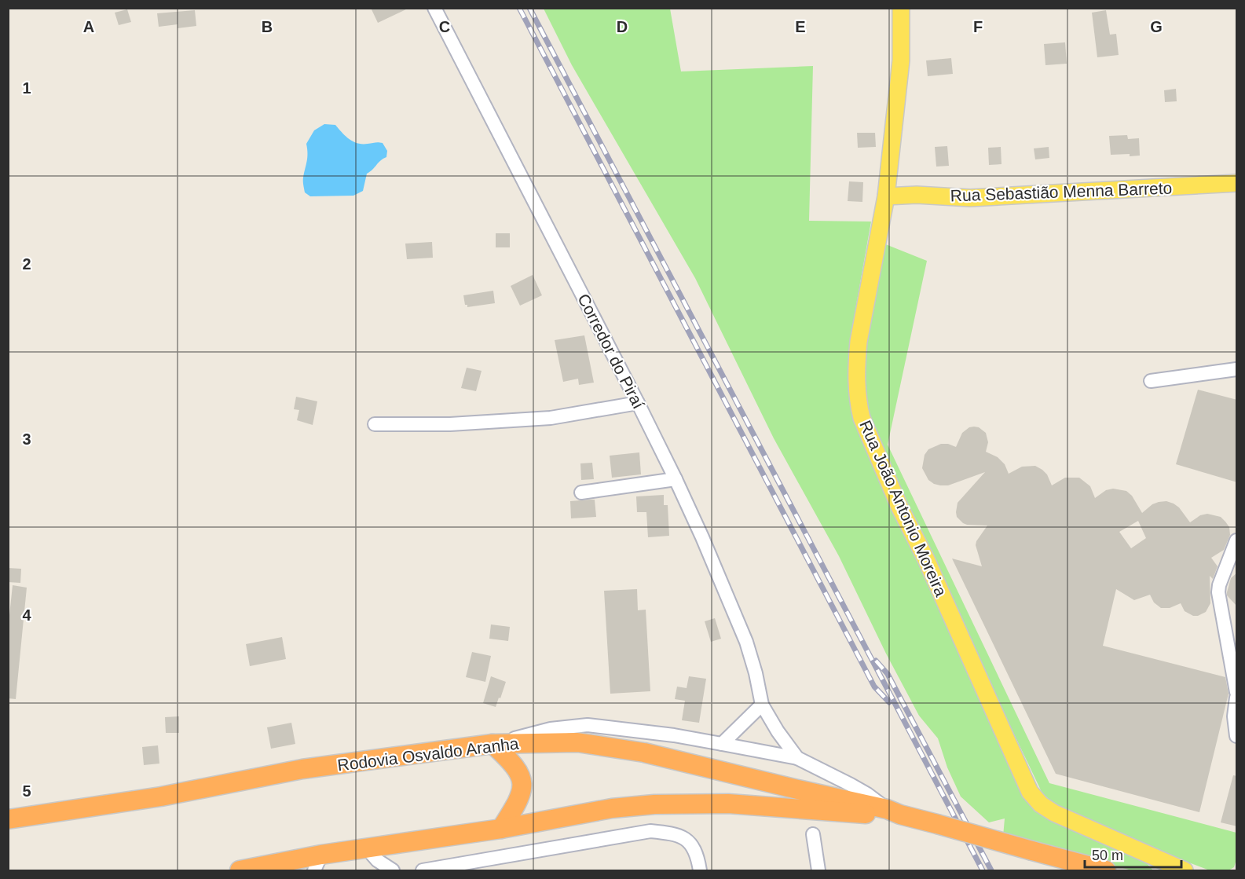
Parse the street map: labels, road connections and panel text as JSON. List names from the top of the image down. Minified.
{"streets":{"highway":["Rodovia Osvaldo Aranha"],"main road":["Rua Sebastião Menna Barreto","Rua João Antonio Moreira"],"street":["Corredor do Piraí"]},"crossings":[["Rua Sebastião Menna Barreto","Rua João Antonio Moreira"]],"scale_bar":"50 m","grid":{"columns":["A","B","C","D","E","F","G"],"rows":["1","2","3","4","5"]}}
